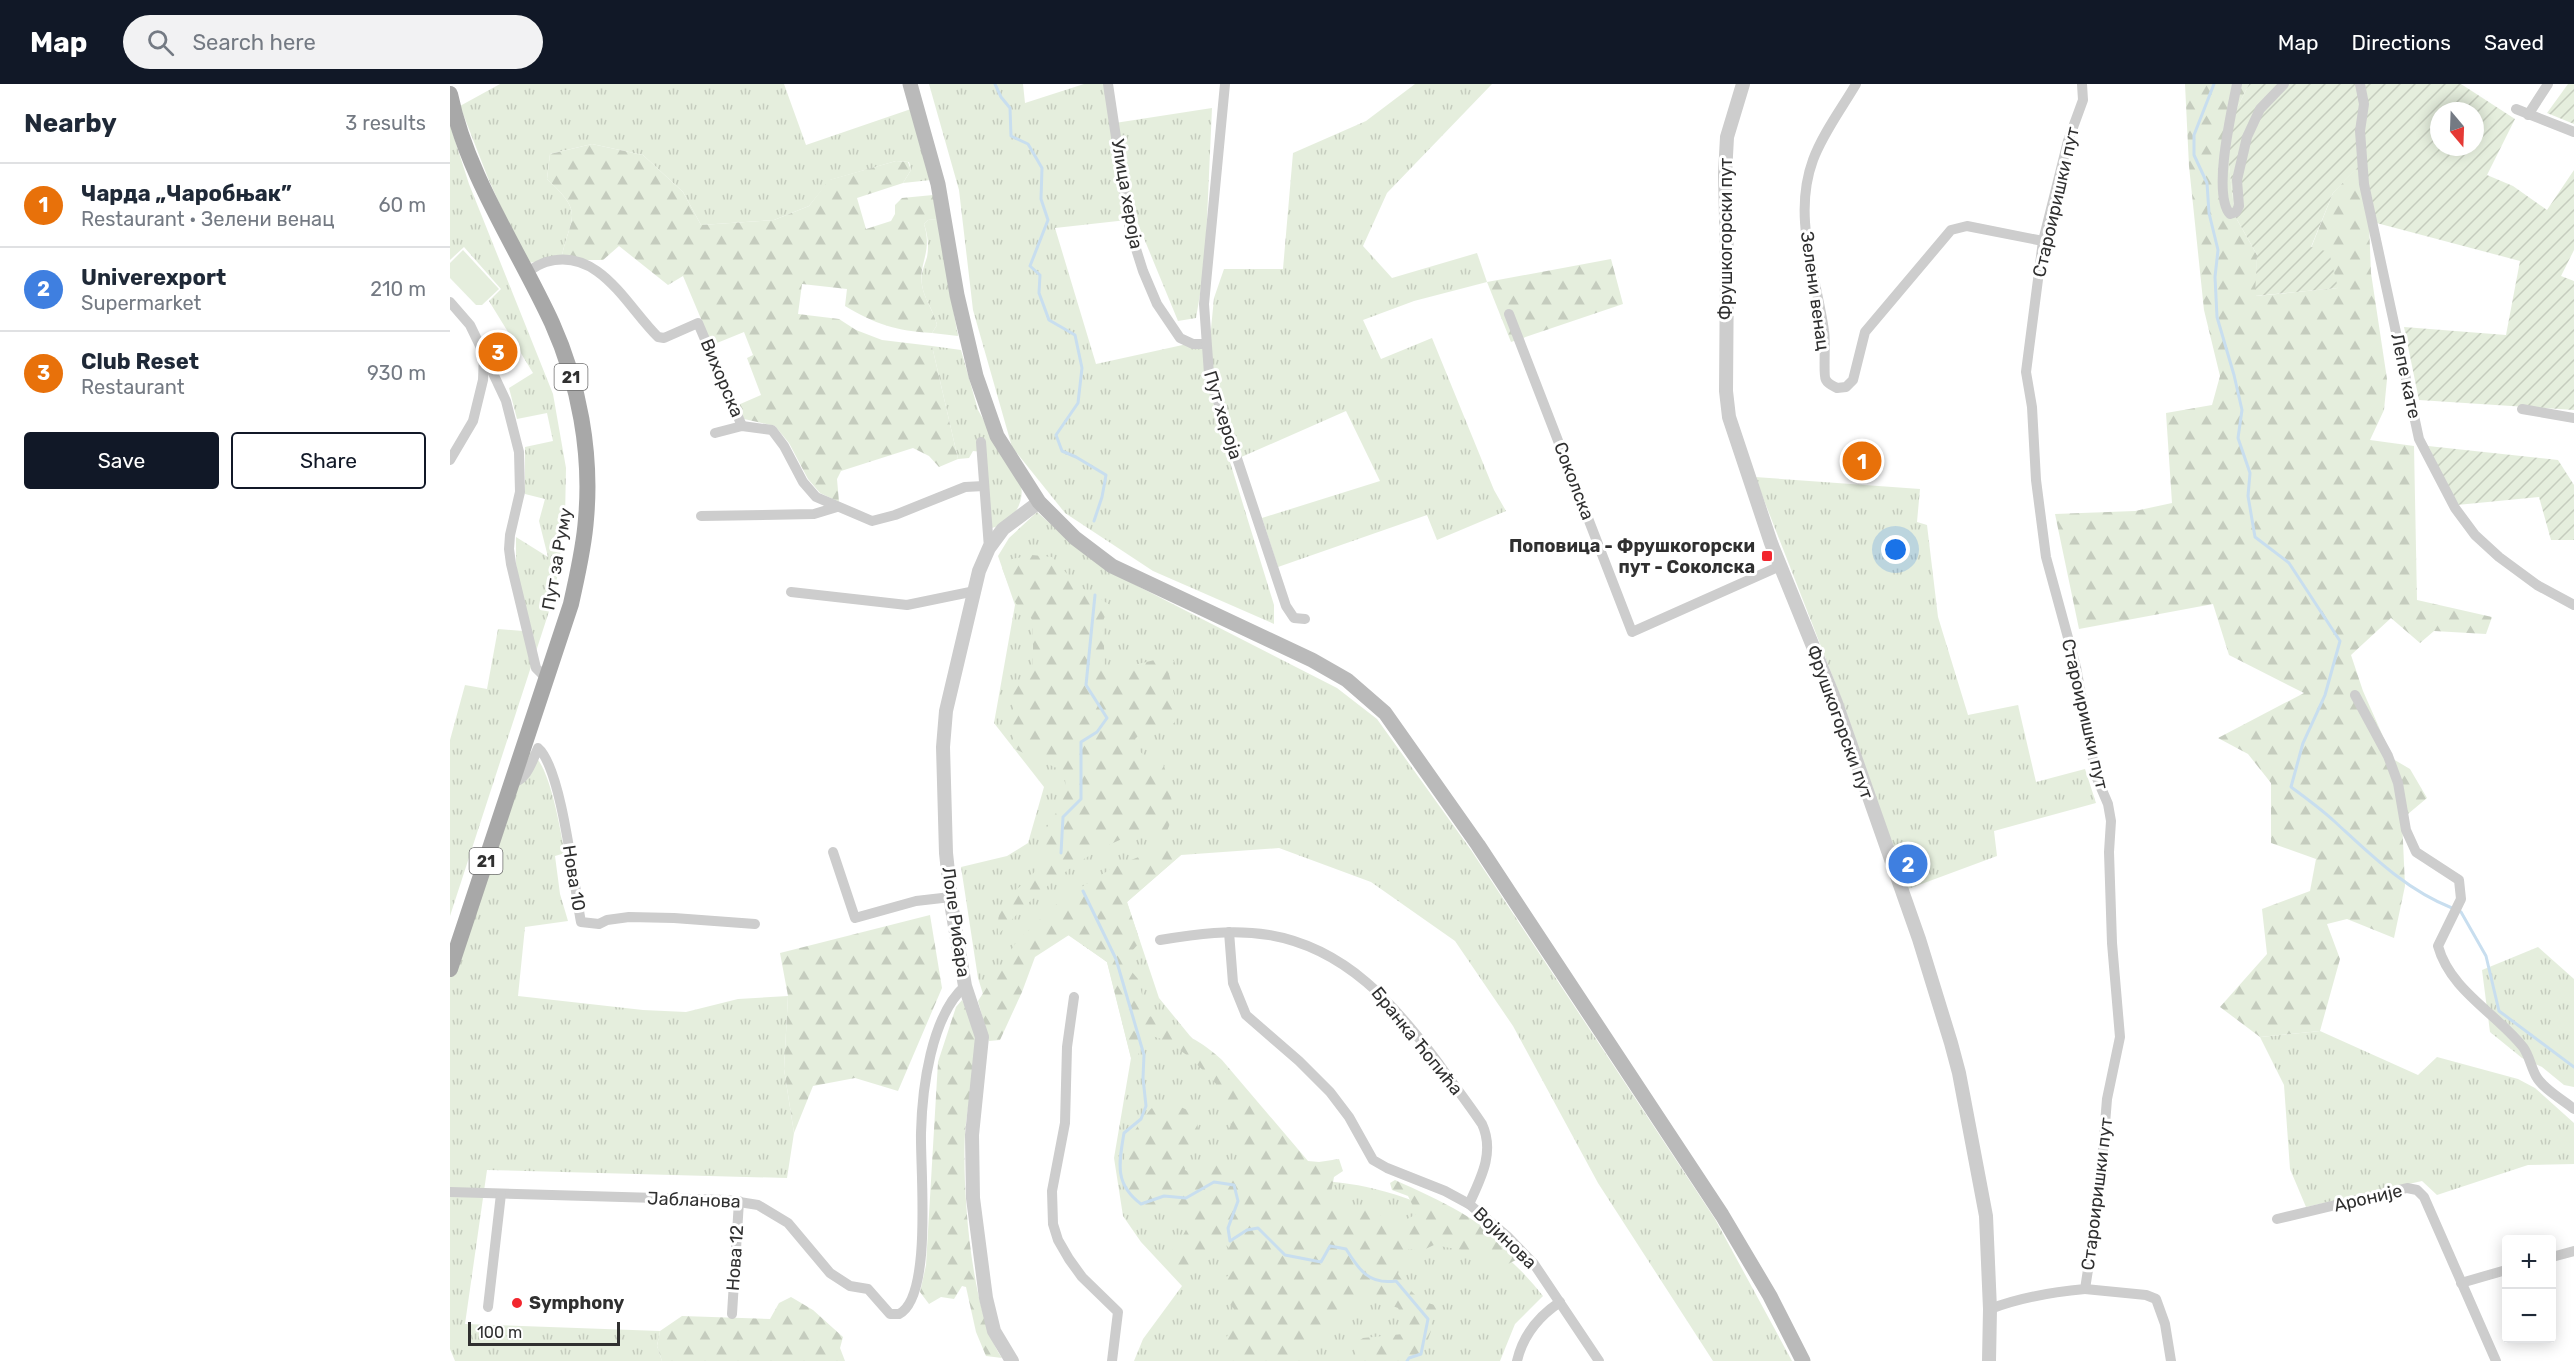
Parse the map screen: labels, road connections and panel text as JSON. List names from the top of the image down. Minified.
{"streets":{"main road":["21","Пут за Руму"],"street":["Улица хероја","Староиришки пут","Фрушкогорски пут","Зелени венац","Лепе кате","Вихорска","Пут хероја","Соколска","Нова 10","Лоле Рибара","Бранка Ћопића","Ароније","Јабланова","Војинова","Нова 12"]},"crossings":[["Улица хероја","Пут хероја"],["Староиришки пут","Фрушкогорски пут"],["Староиришки пут","Зелени венац"],["Фрушкогорски пут","Соколска"],["Вихорска","Пут за Руму"],["Пут за Руму","Нова 10"],["Лоле Рибара","Јабланова"],["Бранка Ћопића","Војинова"],["Јабланова","Нова 12"]],"places":{"transit":["Поповица - Фрушкогорски пут - Соколска"],"other":["Symphony"]},"scale_bar":"100 m","north":"bottom","page":{"header":"Map","search":"Search here","nav":["Map","Directions","Saved"],"heading":["Nearby","3 results"],"list":[{"mark":"1","name":"Чарда „Чаробњак”","note":"Restaurant · Зелени венац","value":"60 m"},{"mark":"2","name":"Univerexport","note":"Supermarket","value":"210 m"},{"mark":"3","name":"Club Reset","note":"Restaurant","value":"930 m"}],"pins":["3","1","2"],"buttons":["Save","Share"],"map_buttons":["+","−"],"scale":"100 m"}}
